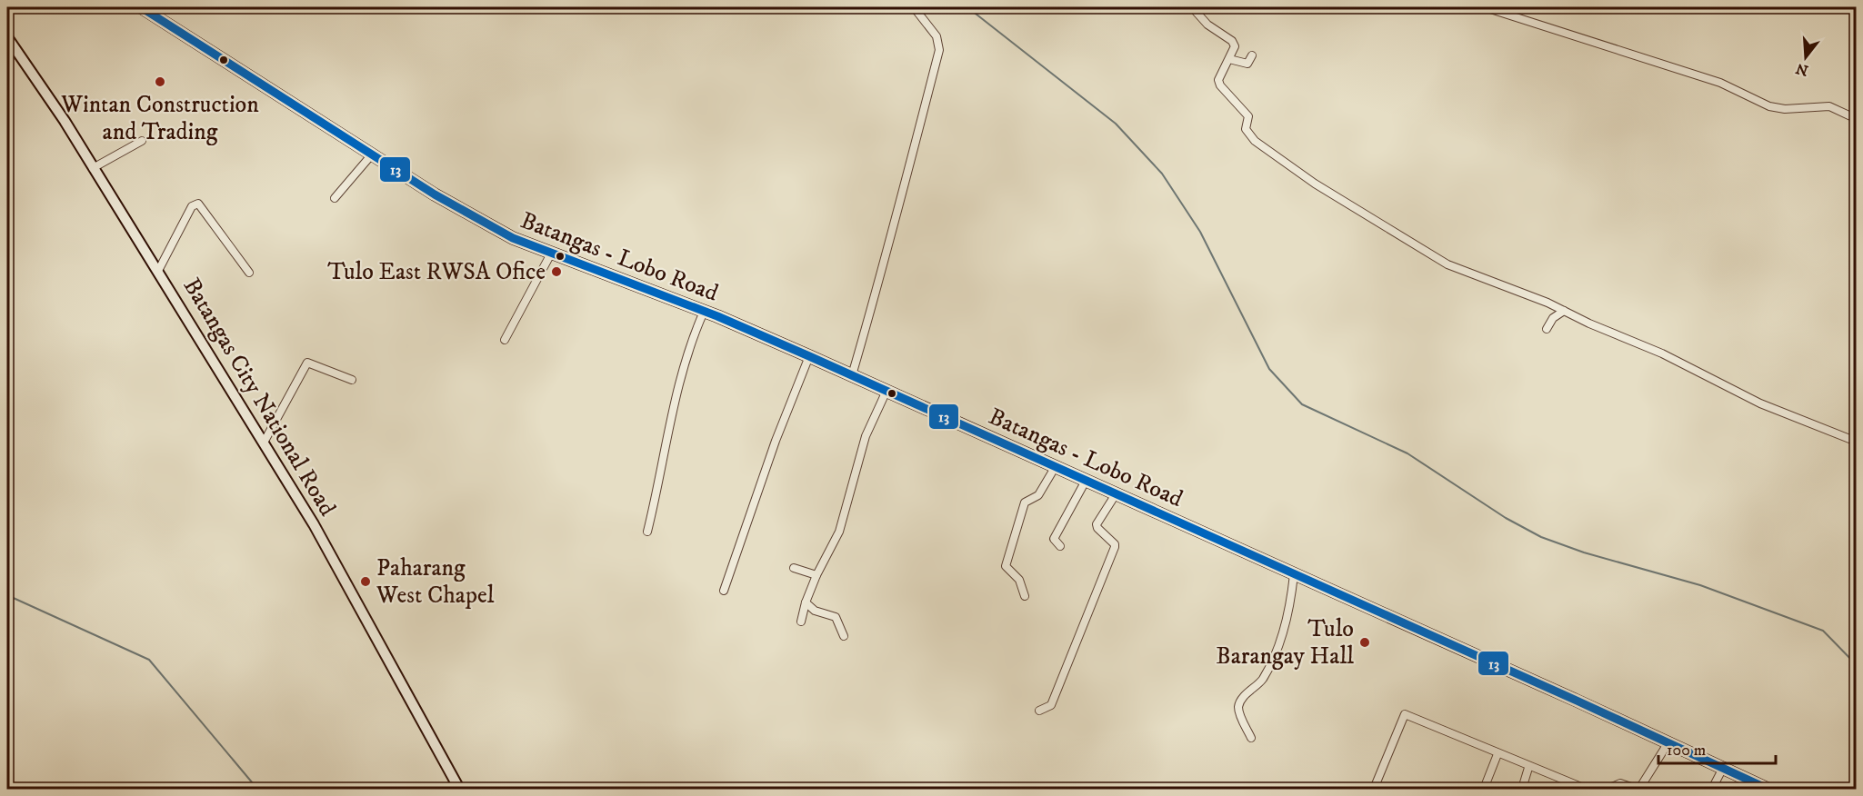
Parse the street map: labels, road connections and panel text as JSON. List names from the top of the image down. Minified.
{"streets":{"main road":["Batangas - Lobo Road"],"street":["Batangas City National Road"]},"places":["Wintan Construction and Trading","Tulo East RWSA Ofice","Paharang West Chapel","Tulo Barangay Hall"],"lines":["transit line 13"],"scale_bar":"100 m","north":"bottom"}
